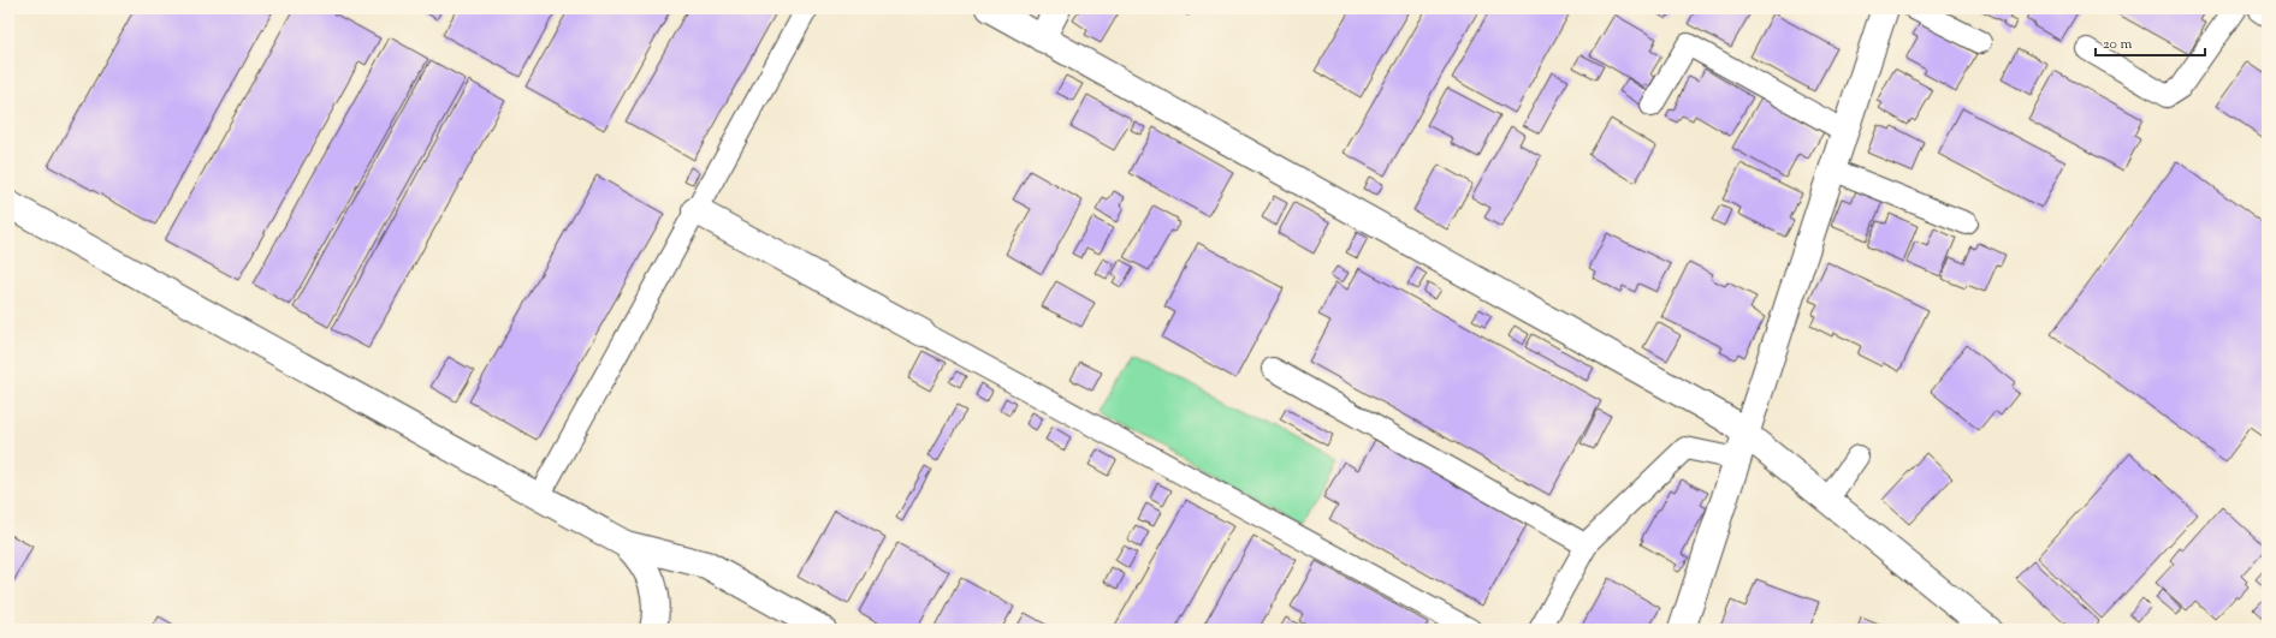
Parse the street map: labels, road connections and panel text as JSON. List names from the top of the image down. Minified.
{"scale_bar":"20 m"}
